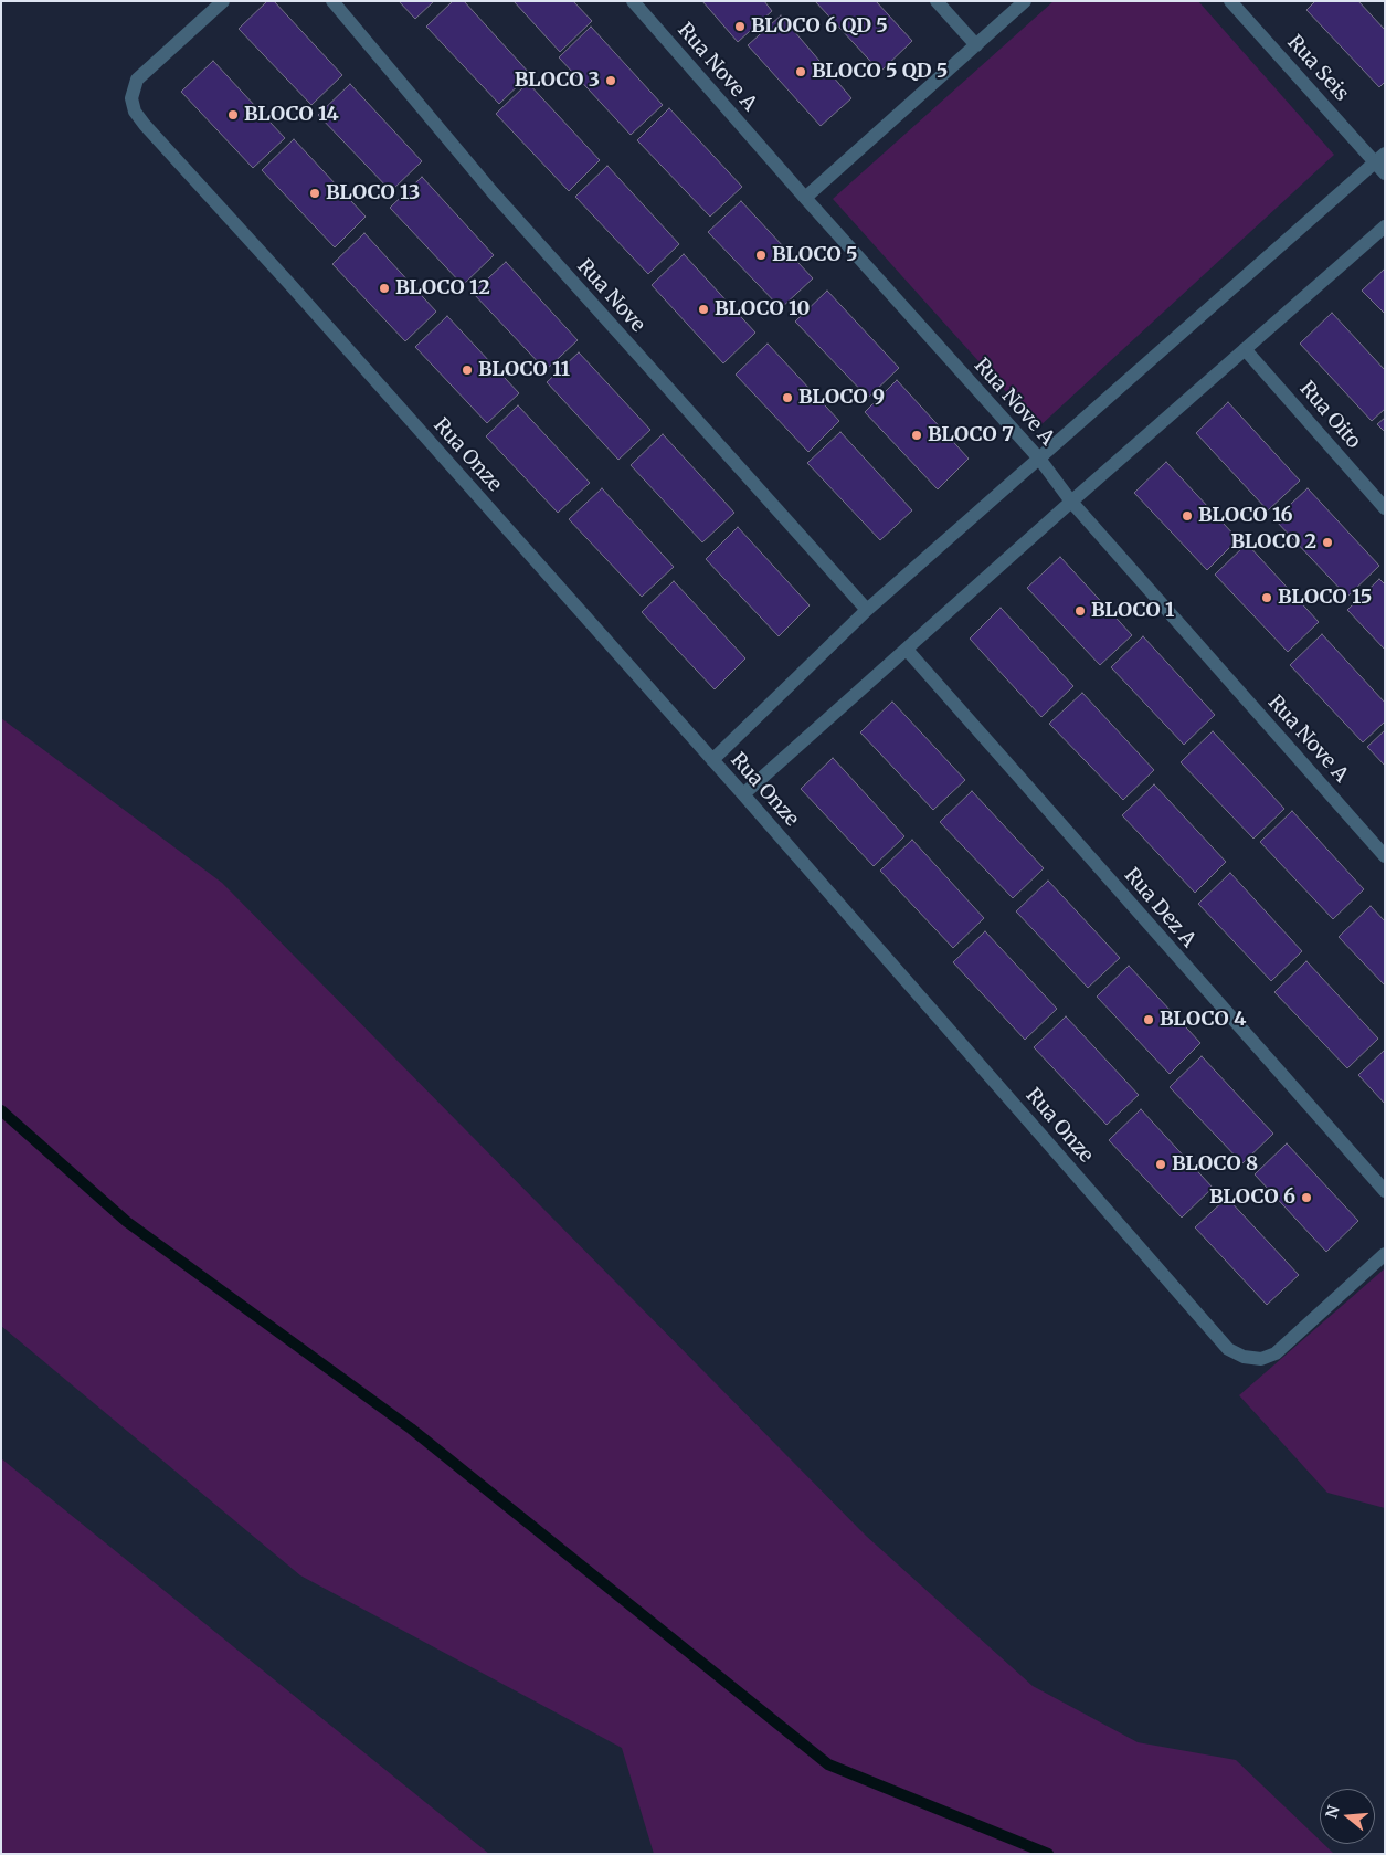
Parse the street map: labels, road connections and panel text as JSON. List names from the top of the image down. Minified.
{"streets":{"street":["Rua Nove A","Rua Seis","Rua Nove","Rua Oito","Rua Onze","Rua Dez A"]},"places":["BLOCO 6 QD 5","BLOCO 5 QD 5","BLOCO 3","BLOCO 14","BLOCO 13","BLOCO 5","BLOCO 12","BLOCO 10","BLOCO 11","BLOCO 9","BLOCO 7","BLOCO 16","BLOCO 2","BLOCO 15","BLOCO 1","BLOCO 4","BLOCO 8","BLOCO 6"],"north":"left"}
